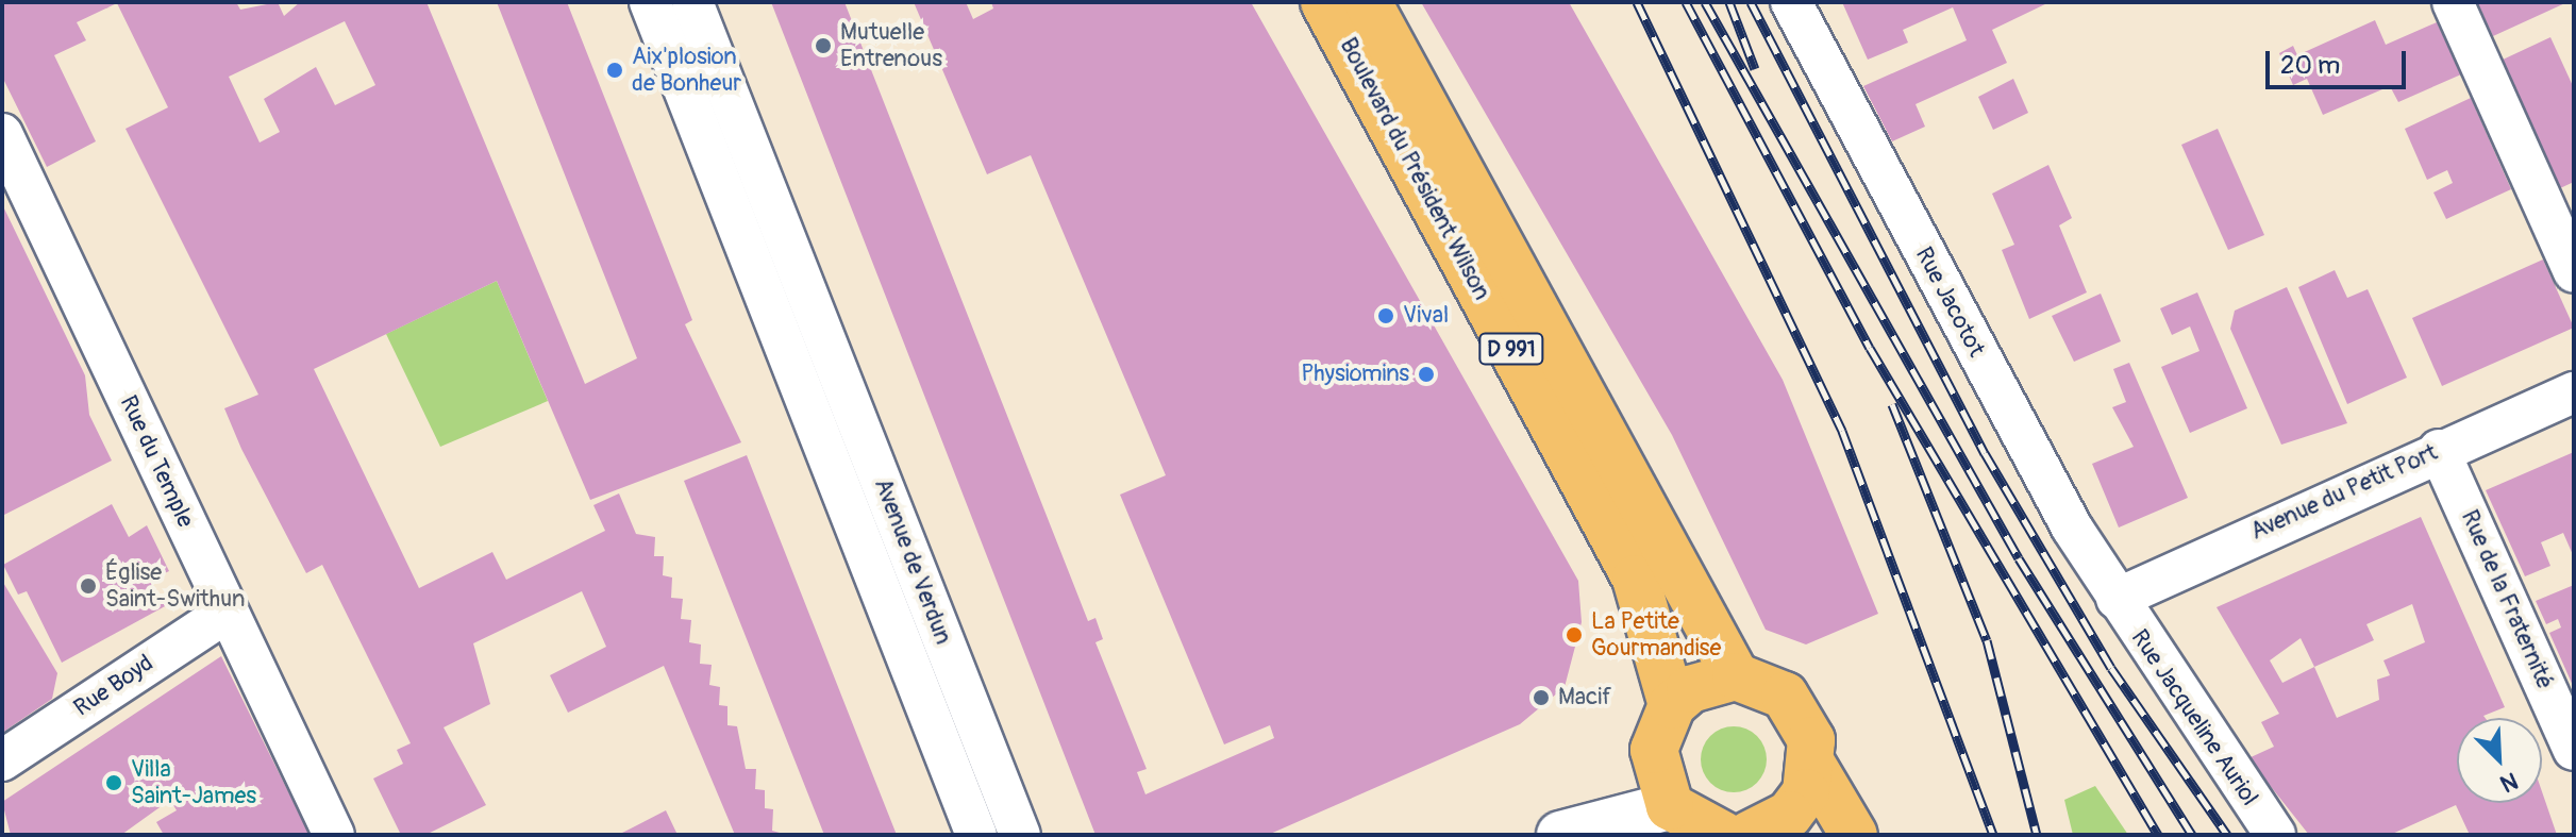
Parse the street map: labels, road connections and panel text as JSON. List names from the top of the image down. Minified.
{"streets":{"main road":["Boulevard du Président Wilson","D 991"],"street":["Rue Jacotot","Rue du Temple","Avenue du Petit Port","Avenue de Verdun","Rue de la Fraternité","Rue Boyd","Rue Jacqueline Auriol"]},"crossings":[["Rue Jacotot","Avenue du Petit Port"],["Rue Jacotot","Rue Jacqueline Auriol"],["Rue du Temple","Rue Boyd"],["Avenue du Petit Port","Rue de la Fraternité"],["Avenue du Petit Port","Rue Jacqueline Auriol"]],"places":["Mutuelle Entrenous","Aix'plosion de Bonheur","Vival","Physiomins","Église Saint-Swithun","La Petite Gourmandise","Macif","Villa Saint-James"],"scale_bar":"20 m","north":"bottom right"}
